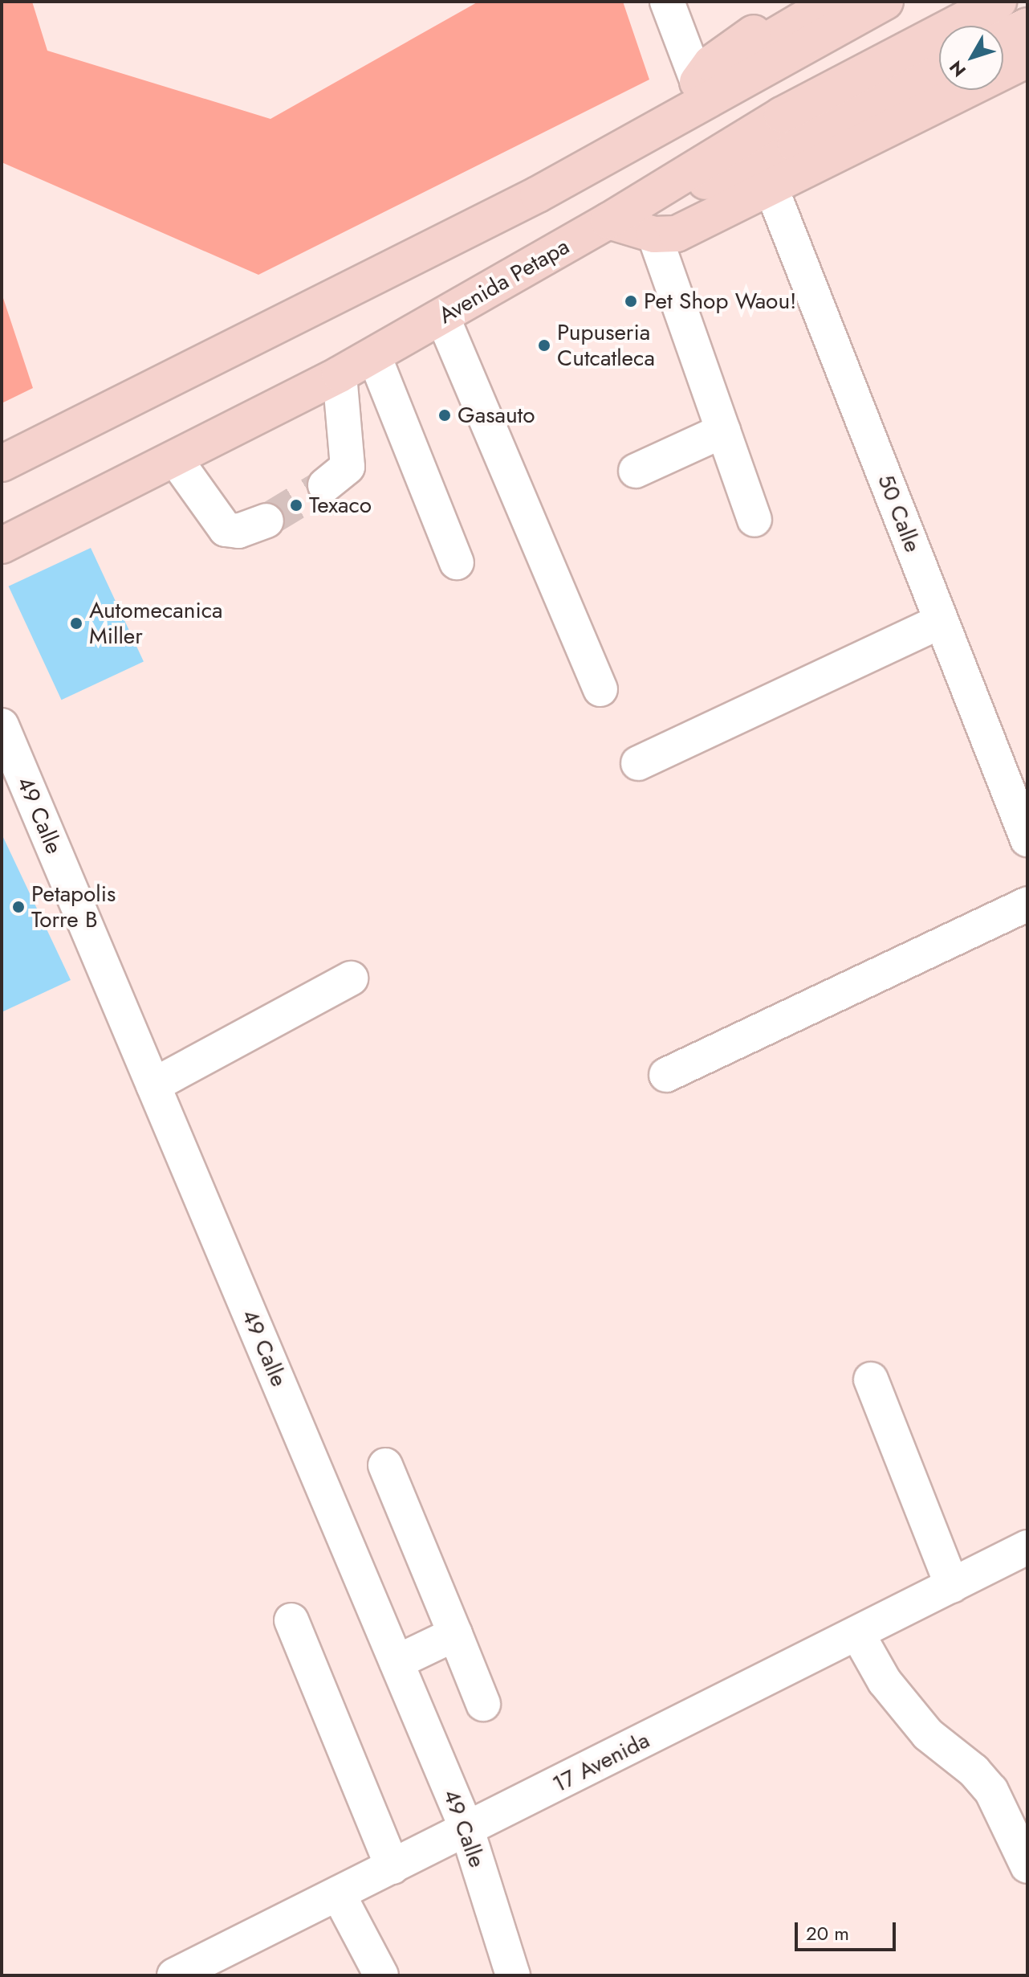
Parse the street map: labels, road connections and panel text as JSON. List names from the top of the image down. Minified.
{"streets":{"main road":["Avenida Petapa"],"street":["50 Calle","49 Calle","17 Avenida"]},"crossings":[["49 Calle","17 Avenida"]],"places":["Pet Shop Waou!","Pupuseria Cutcatleca","Gasauto","Texaco","Automecanica Miller","Petapolis Torre B"],"scale_bar":"20 m","north":"bottom left"}
